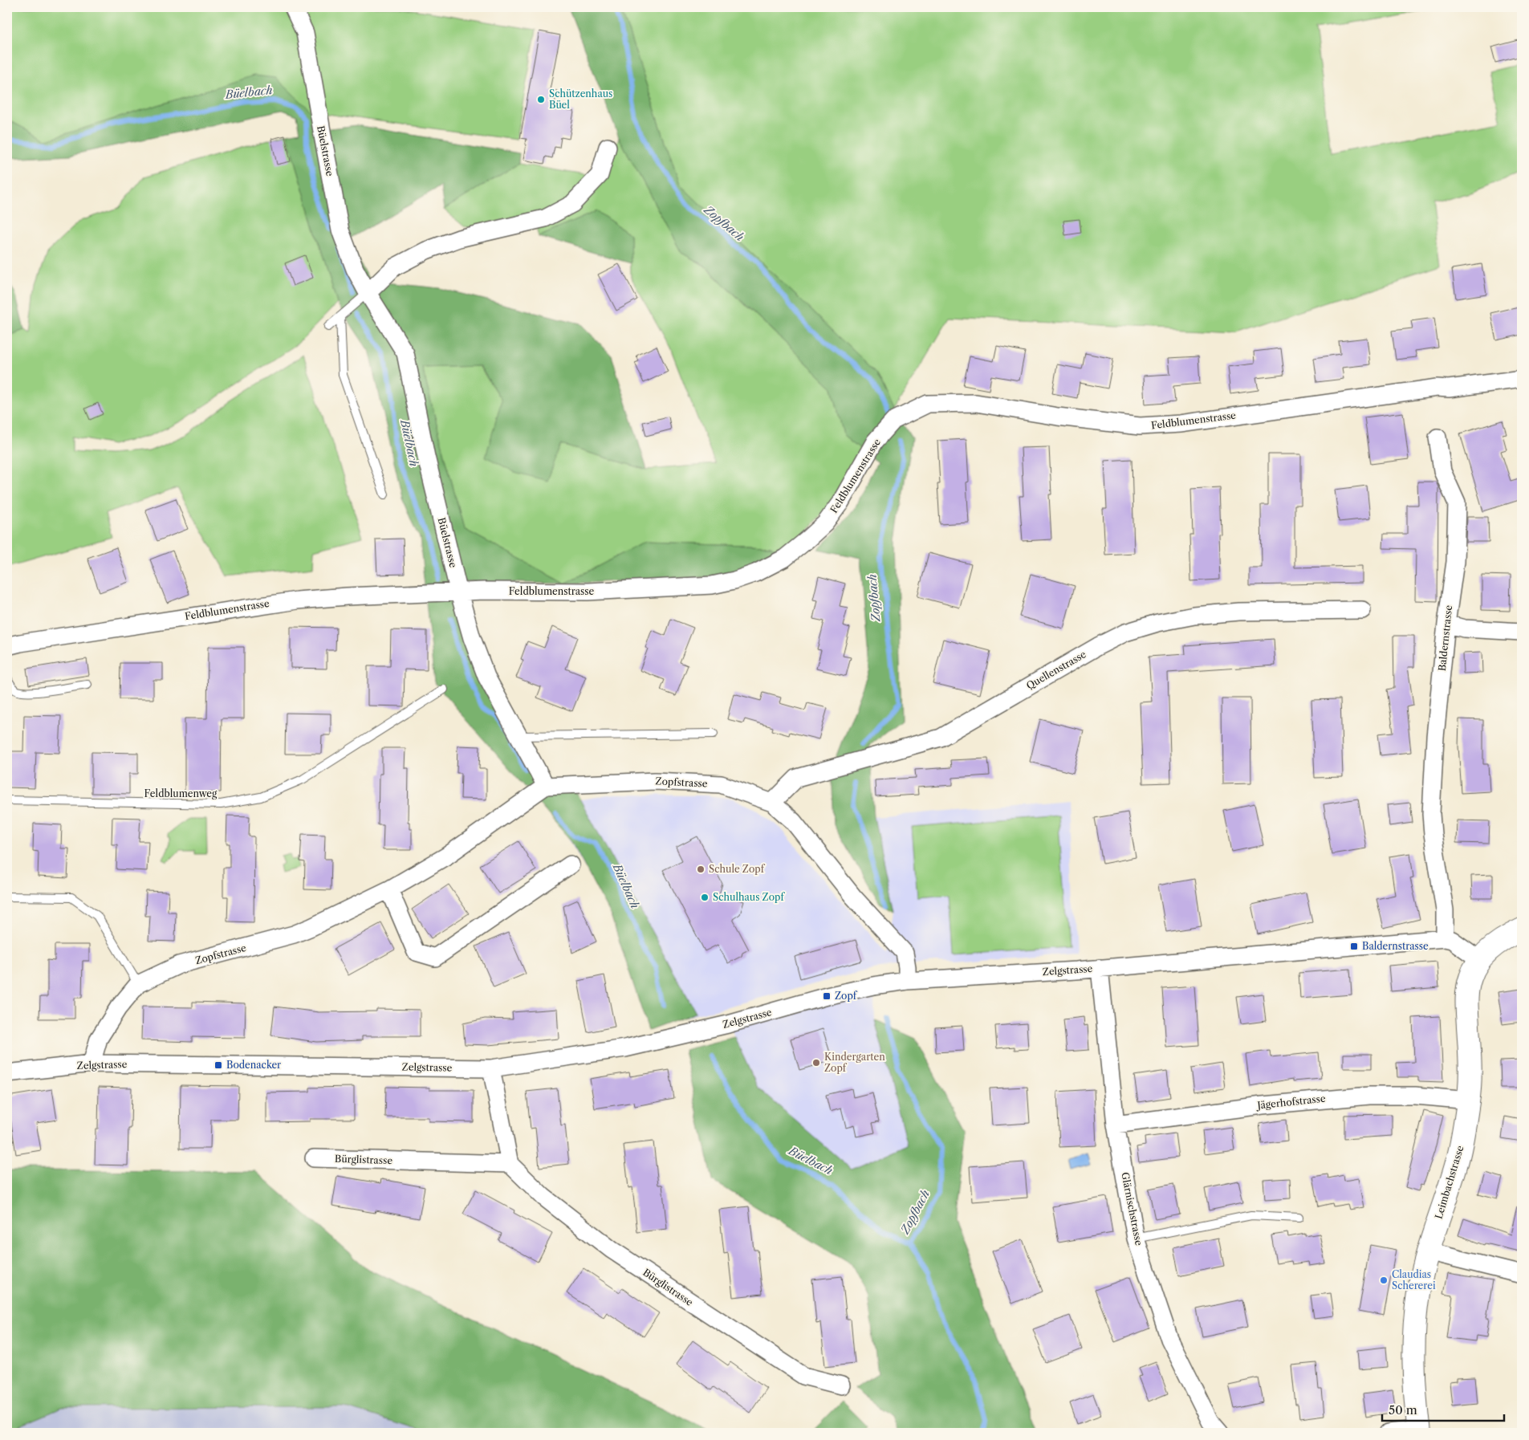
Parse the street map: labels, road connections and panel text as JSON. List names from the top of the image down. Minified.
{"streets":{"street":["Büelstrasse","Feldblumenstrasse","Baldernstrasse","Quellenstrasse","Zopfstrasse","Zelgstrasse","Jägerhofstrasse","Bürglistrasse","Leimbachstrasse","Glärnischstrasse"],"lane":["Feldblumenweg"]},"crossings":[["Büelstrasse","Feldblumenstrasse"],["Büelstrasse","Zopfstrasse"],["Baldernstrasse","Zelgstrasse"],["Quellenstrasse","Zopfstrasse"],["Zopfstrasse","Zelgstrasse"],["Zelgstrasse","Glärnischstrasse"],["Jägerhofstrasse","Leimbachstrasse"],["Jägerhofstrasse","Glärnischstrasse"]],"water":["Büelbach","Zopfbach"],"places":{"other":["Schützenhaus Büel","Schule Zopf","Schulhaus Zopf","Kindergarten Zopf","Claudias Schererei"],"transit":["Baldernstrasse","Zopf","Bodenacker"]},"scale_bar":"50 m"}
